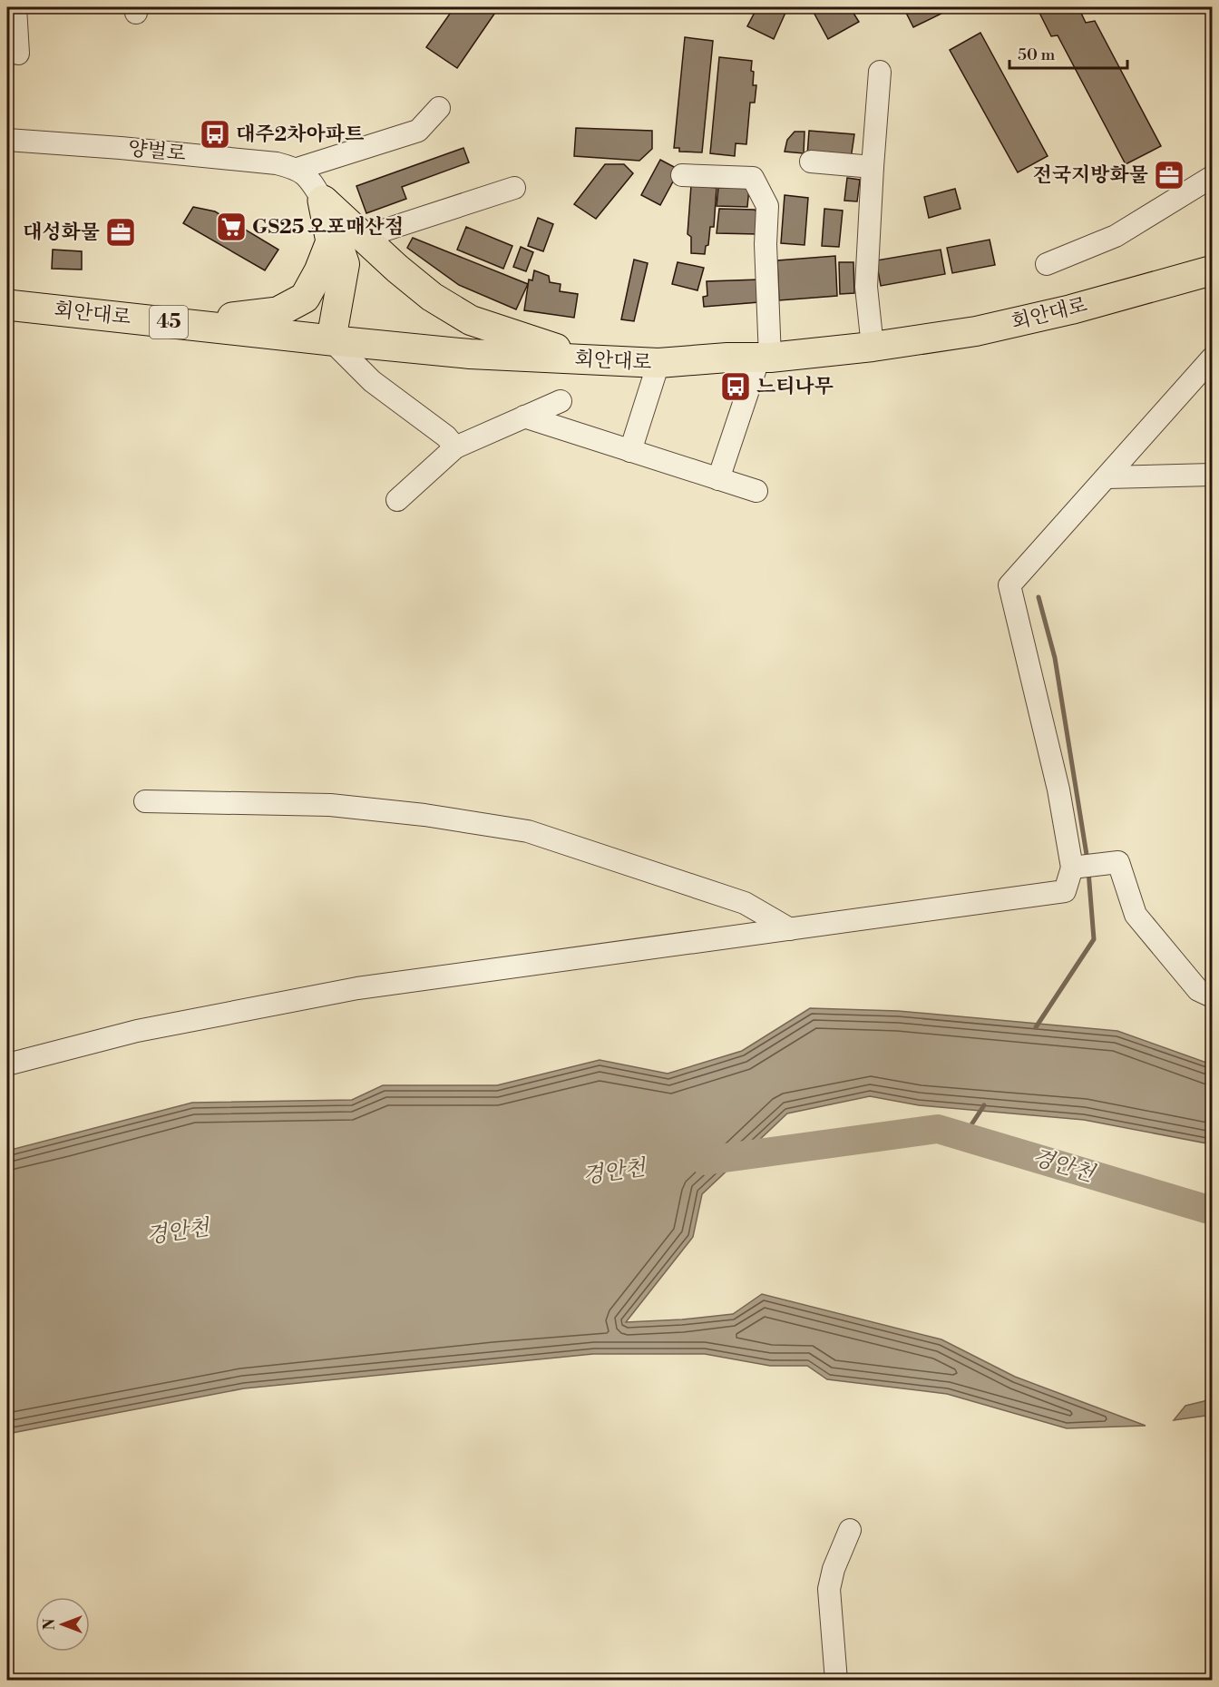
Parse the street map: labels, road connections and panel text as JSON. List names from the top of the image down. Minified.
{"streets":{"highway":["회안대로","45"],"street":["양벌로"]},"water":["경안천"],"places":{"bus stop":["대주2차아파트","느티나무"],"office":["전국지방화물","대성화물"],"supermarket":["GS25 오포매산점"]},"scale_bar":"50 m","north":"left"}
